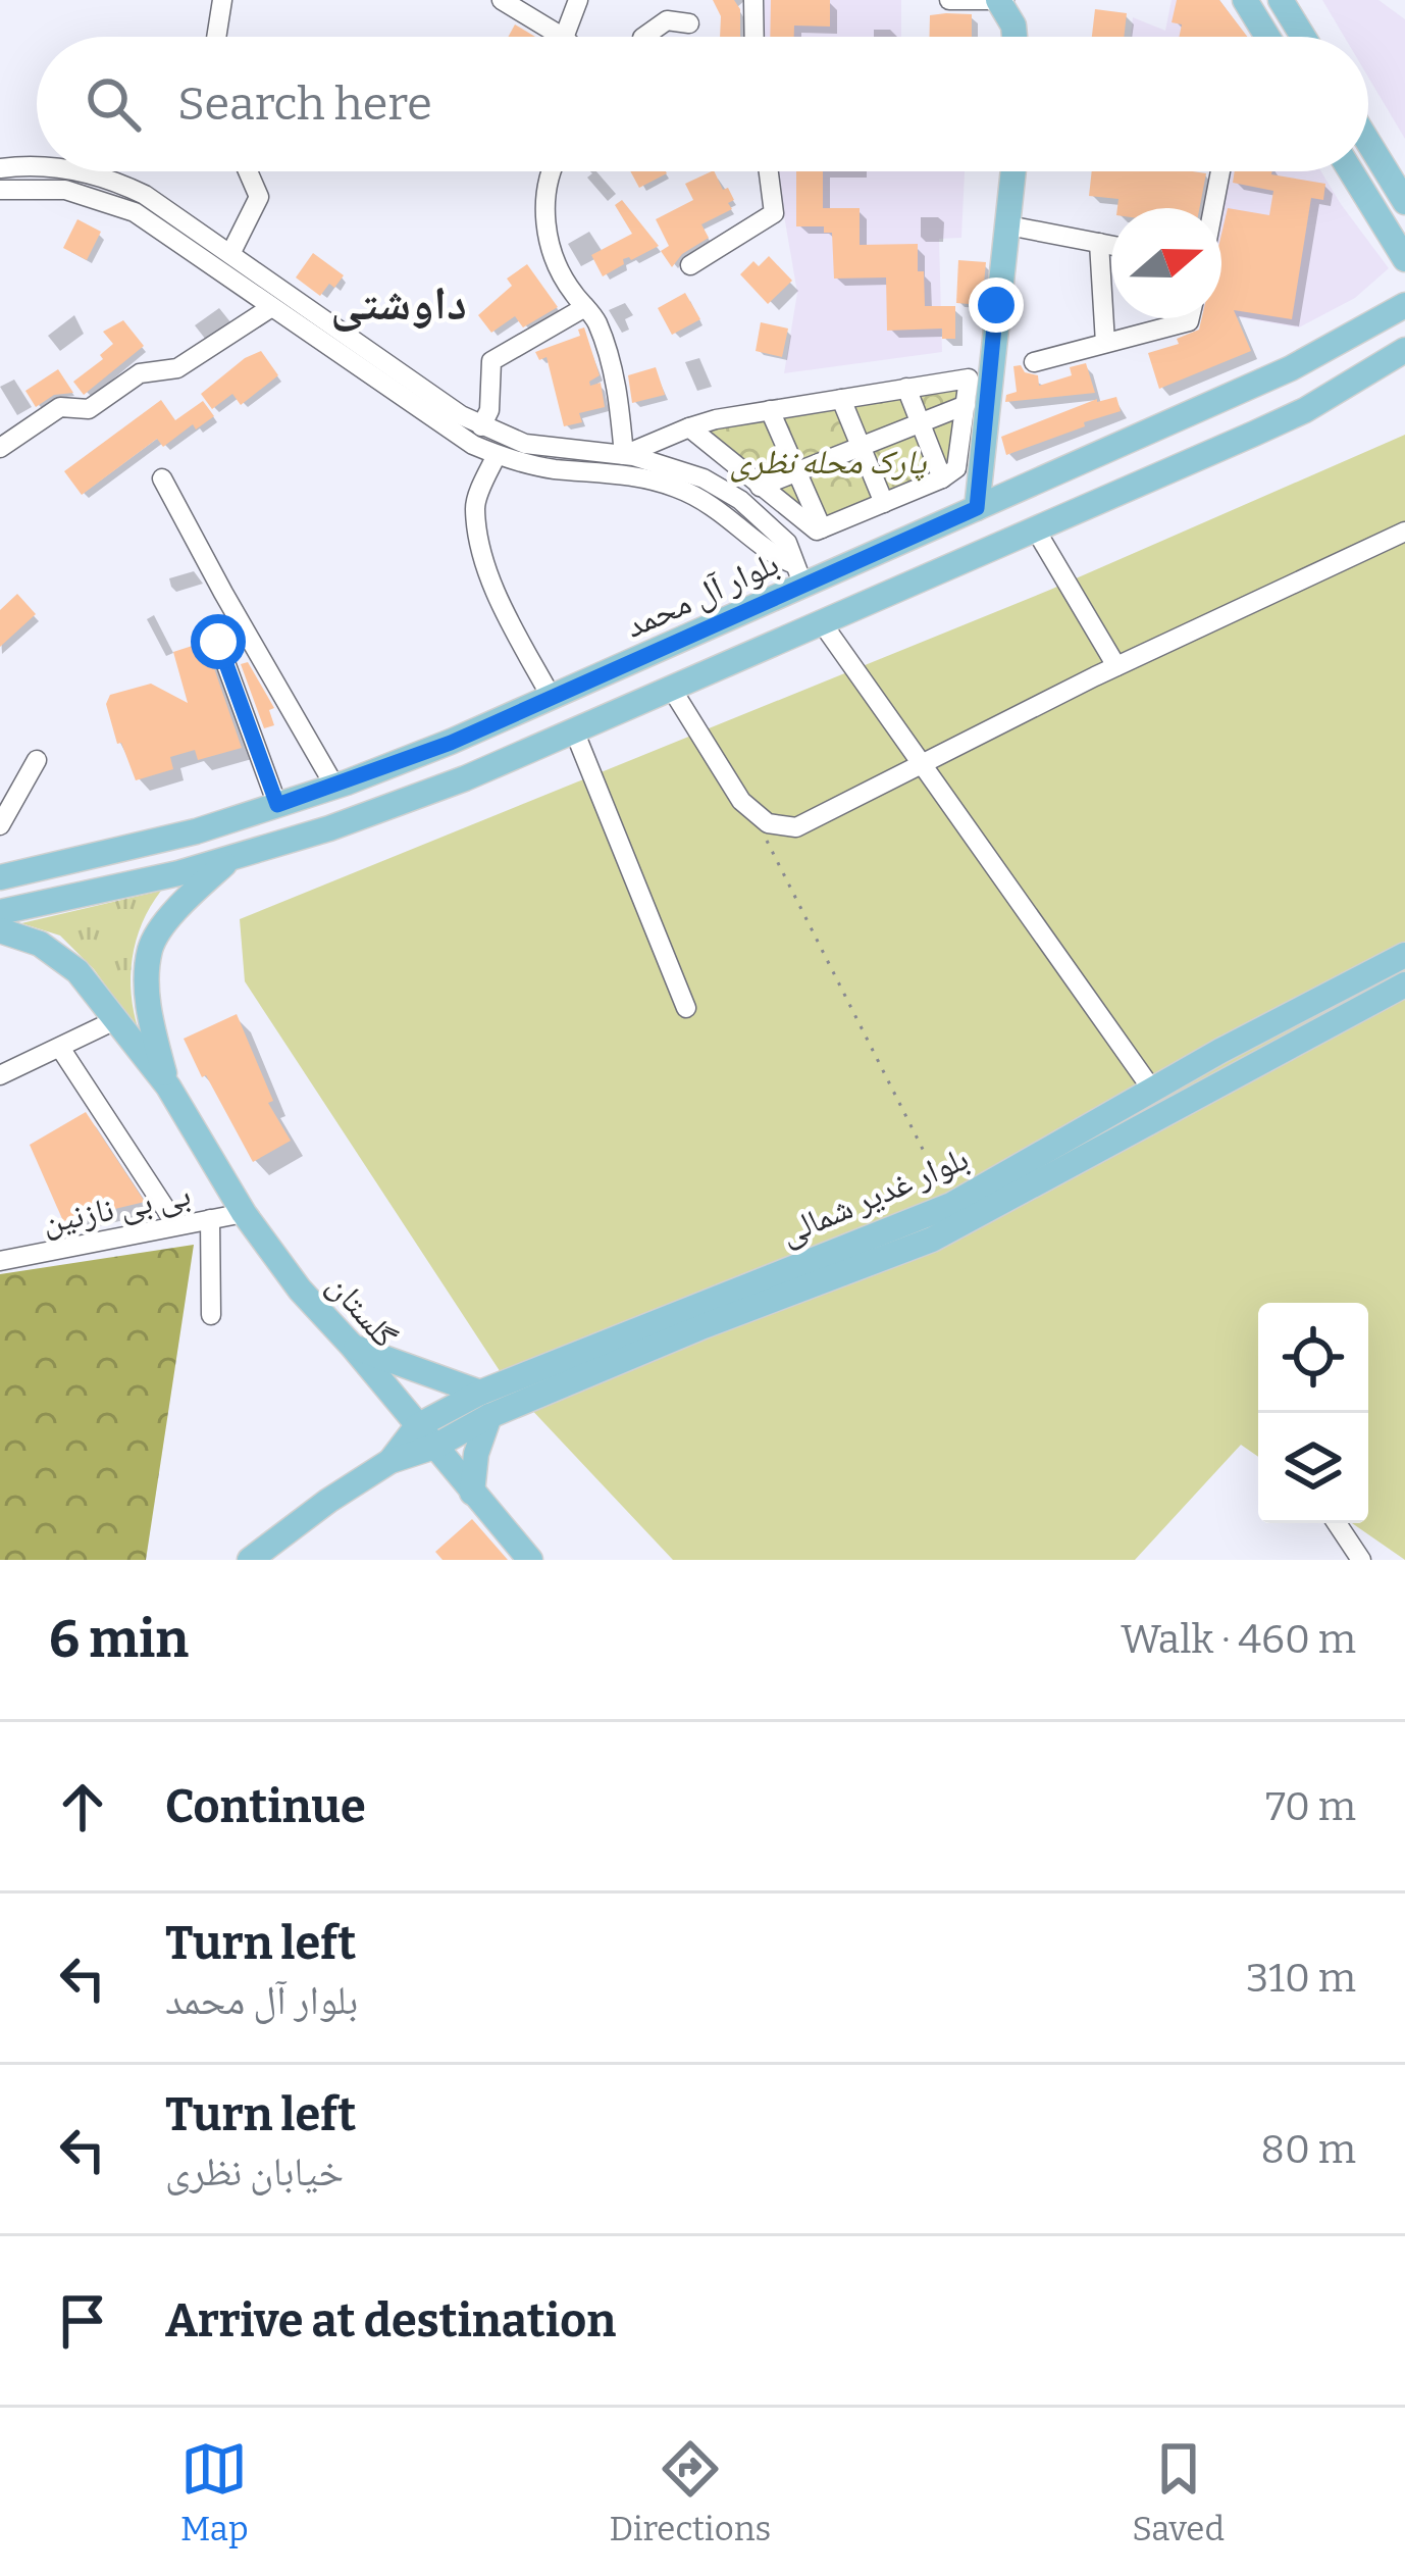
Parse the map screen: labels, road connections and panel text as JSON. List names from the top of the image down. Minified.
{"streets":{"main road":["بلوار آل محمد","بلوار غدیر شمالی","گلستان"],"street":["بی بی نازنین"]},"crossings":[["بلوار غدیر شمالی","گلستان"],["بی بی نازنین","گلستان"]],"districts":["داوشتی"],"parks":["پارک محله نظری"],"north":"right","page":{"search":"Search here","heading":["6 min","Walk · 460 m"],"list":[["Continue","70 m"],["Turn left","بلوار آل محمد","310 m"],["Turn left","خیابان نظری","80 m"],"Arrive at destination"],"nav":["Map","Directions","Saved"]}}
